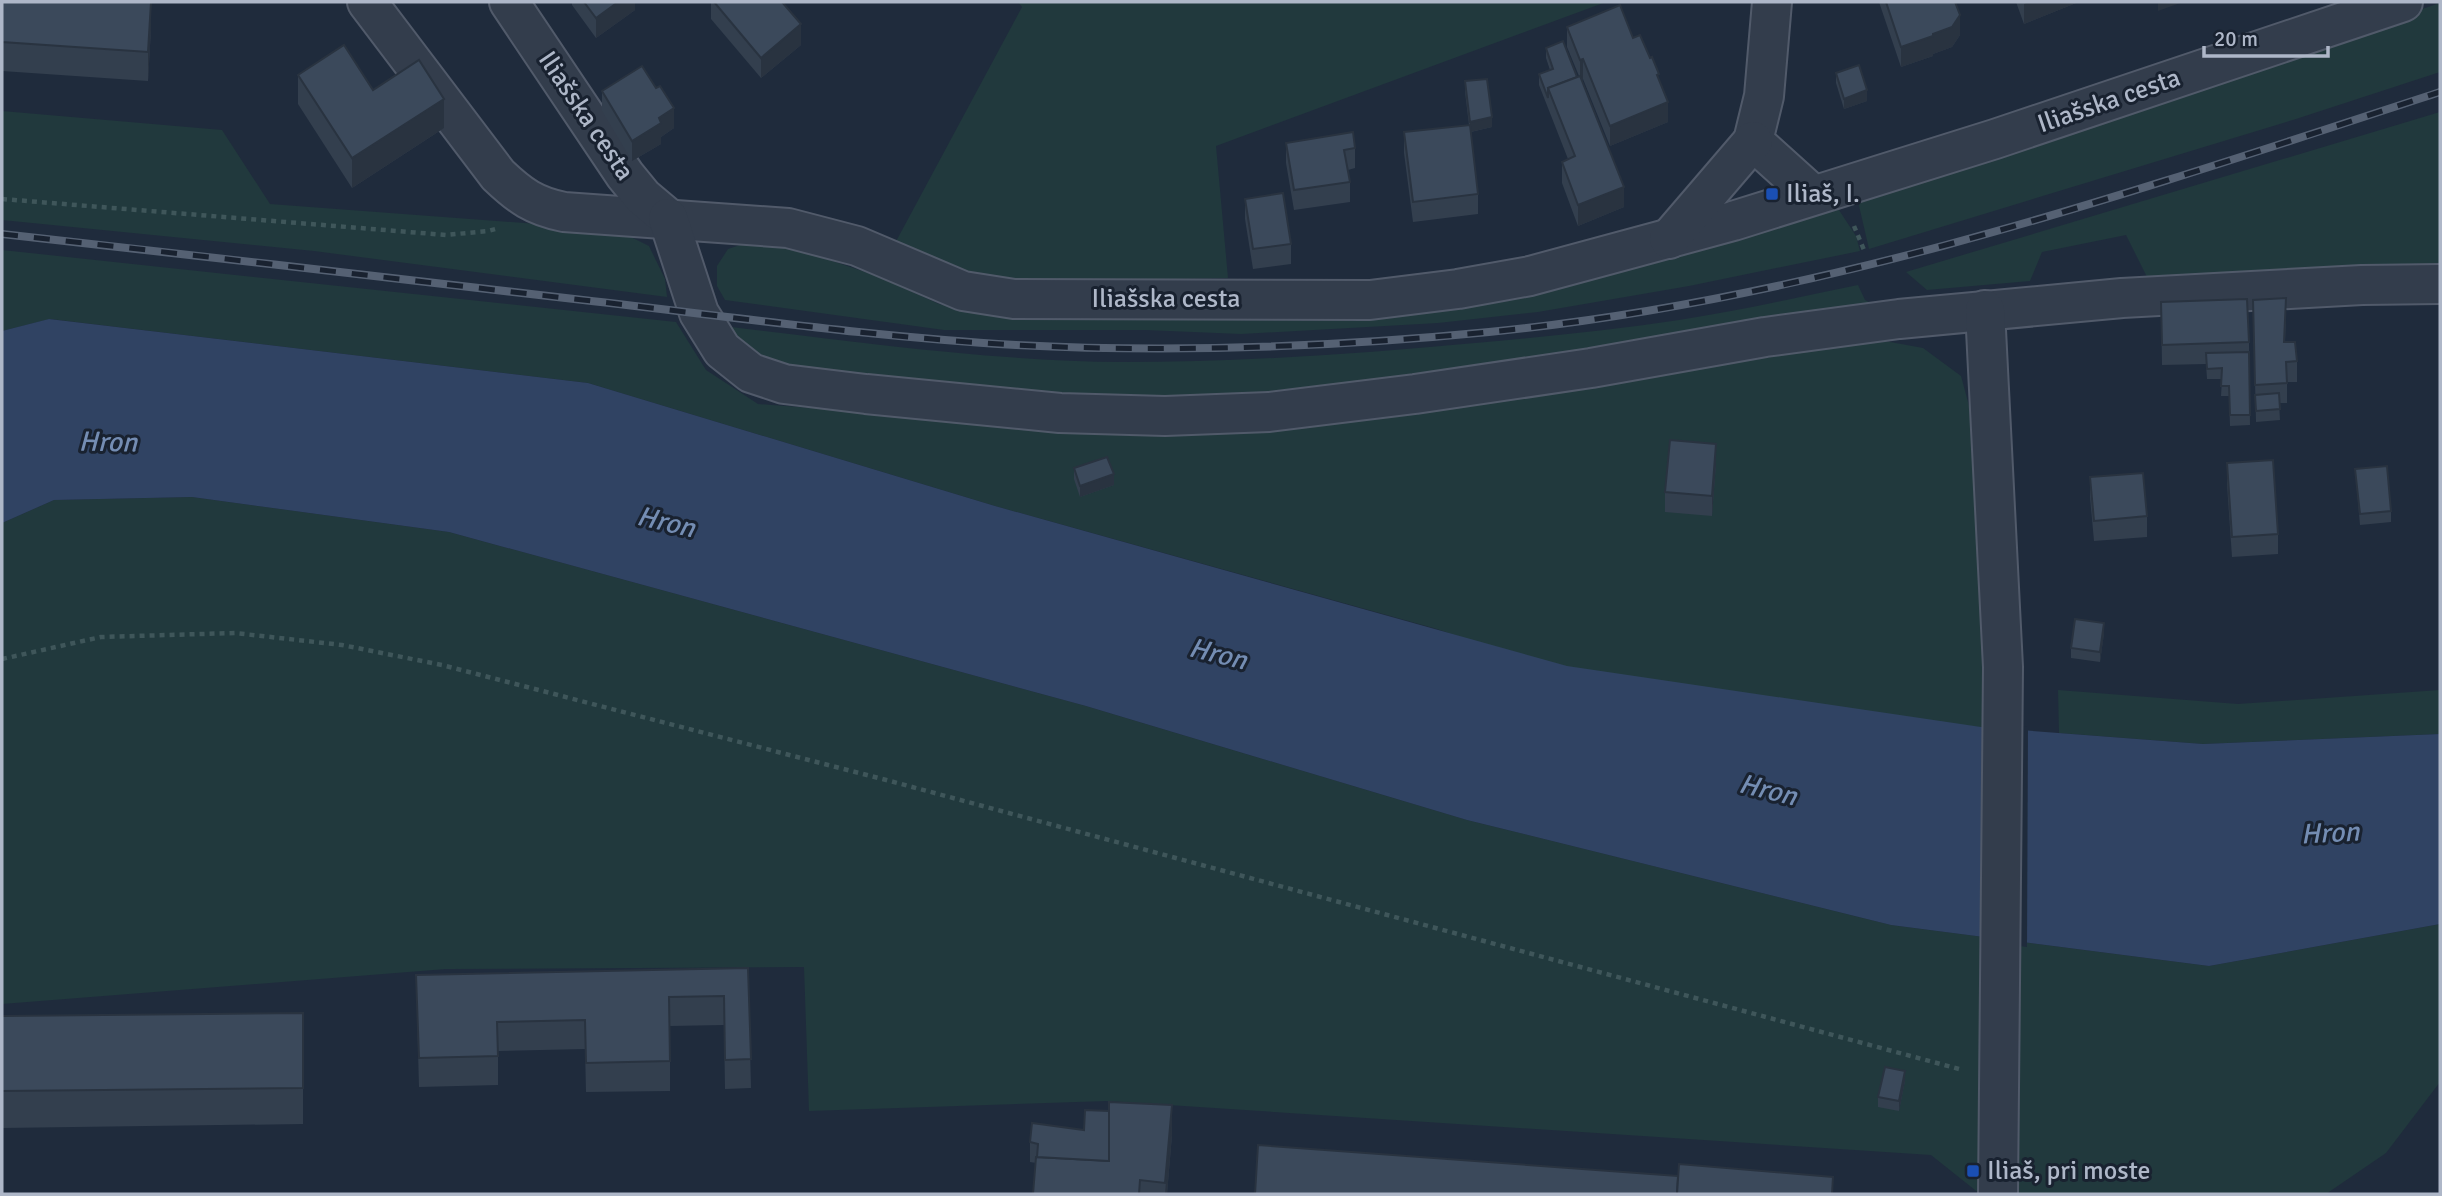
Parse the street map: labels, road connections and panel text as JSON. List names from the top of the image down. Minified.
{"streets":{"street":["Iliašska cesta"]},"water":["Hron"],"places":{"transit":["Iliaš, I.","Iliaš, pri moste"]},"scale_bar":"20 m"}
